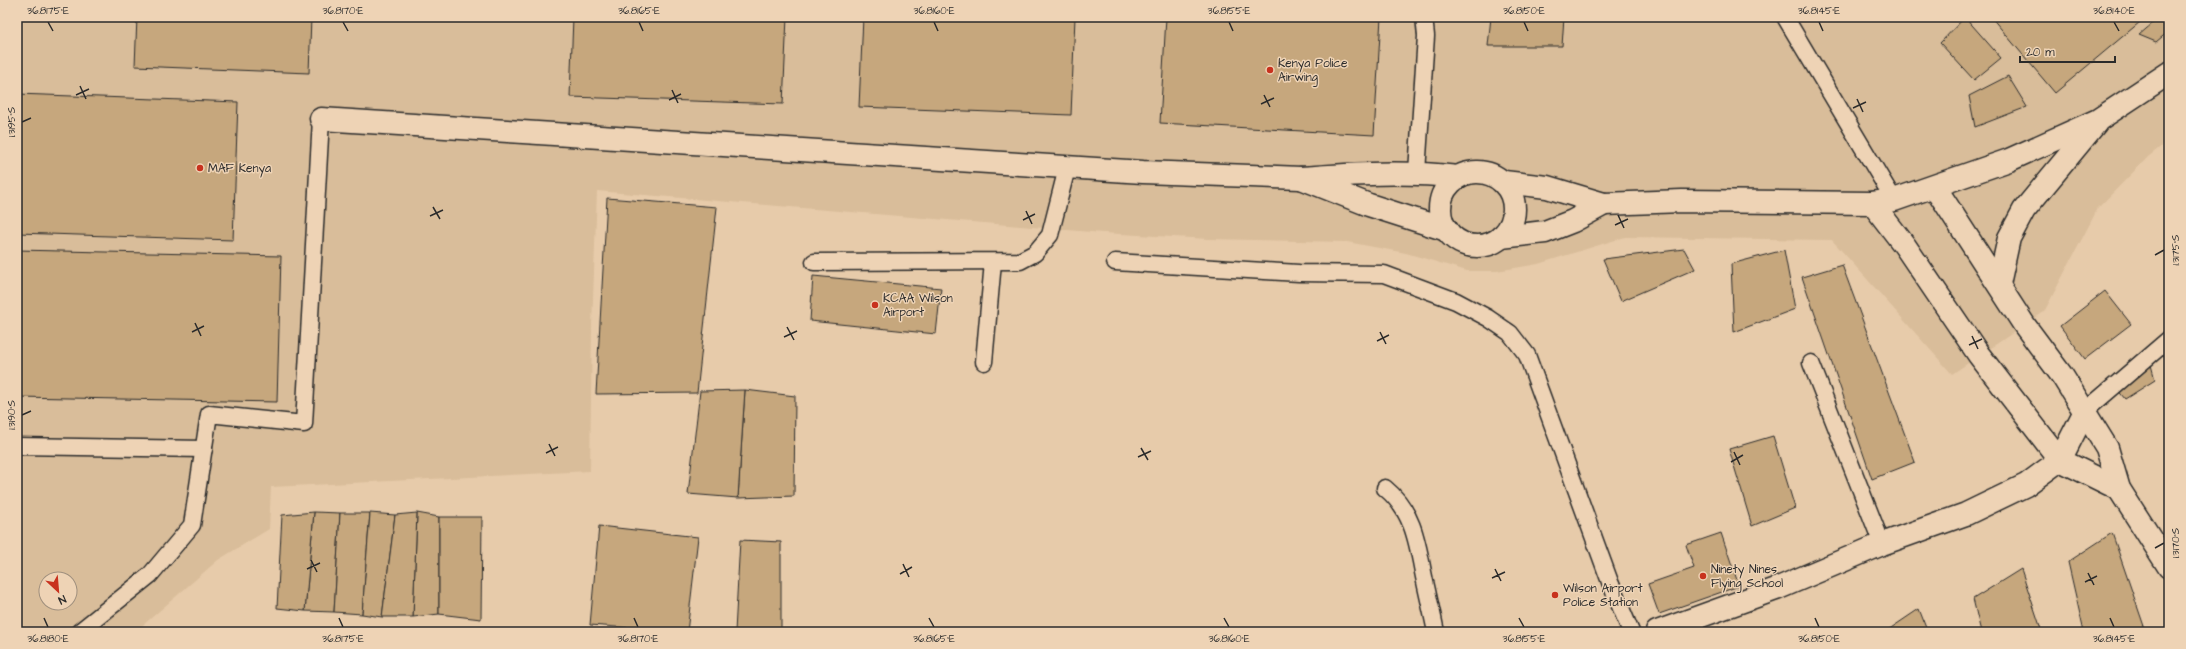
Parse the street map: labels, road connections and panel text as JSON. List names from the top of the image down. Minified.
{"places":["Kenya Police Airwing","MAF Kenya","KCAA Wilson Airport","Ninety Nines Flying School","Wilson Airport Police Station"],"scale_bar":"20 m","north":"bottom right","coordinates":["36.8175°E","36.8170°E","36.8165°E","36.8160°E","36.8155°E","36.8150°E","36.8145°E","36.8140°E","1.3195°S","1.3175°S","1.3190°S","1.3170°S","36.8180°E"]}
